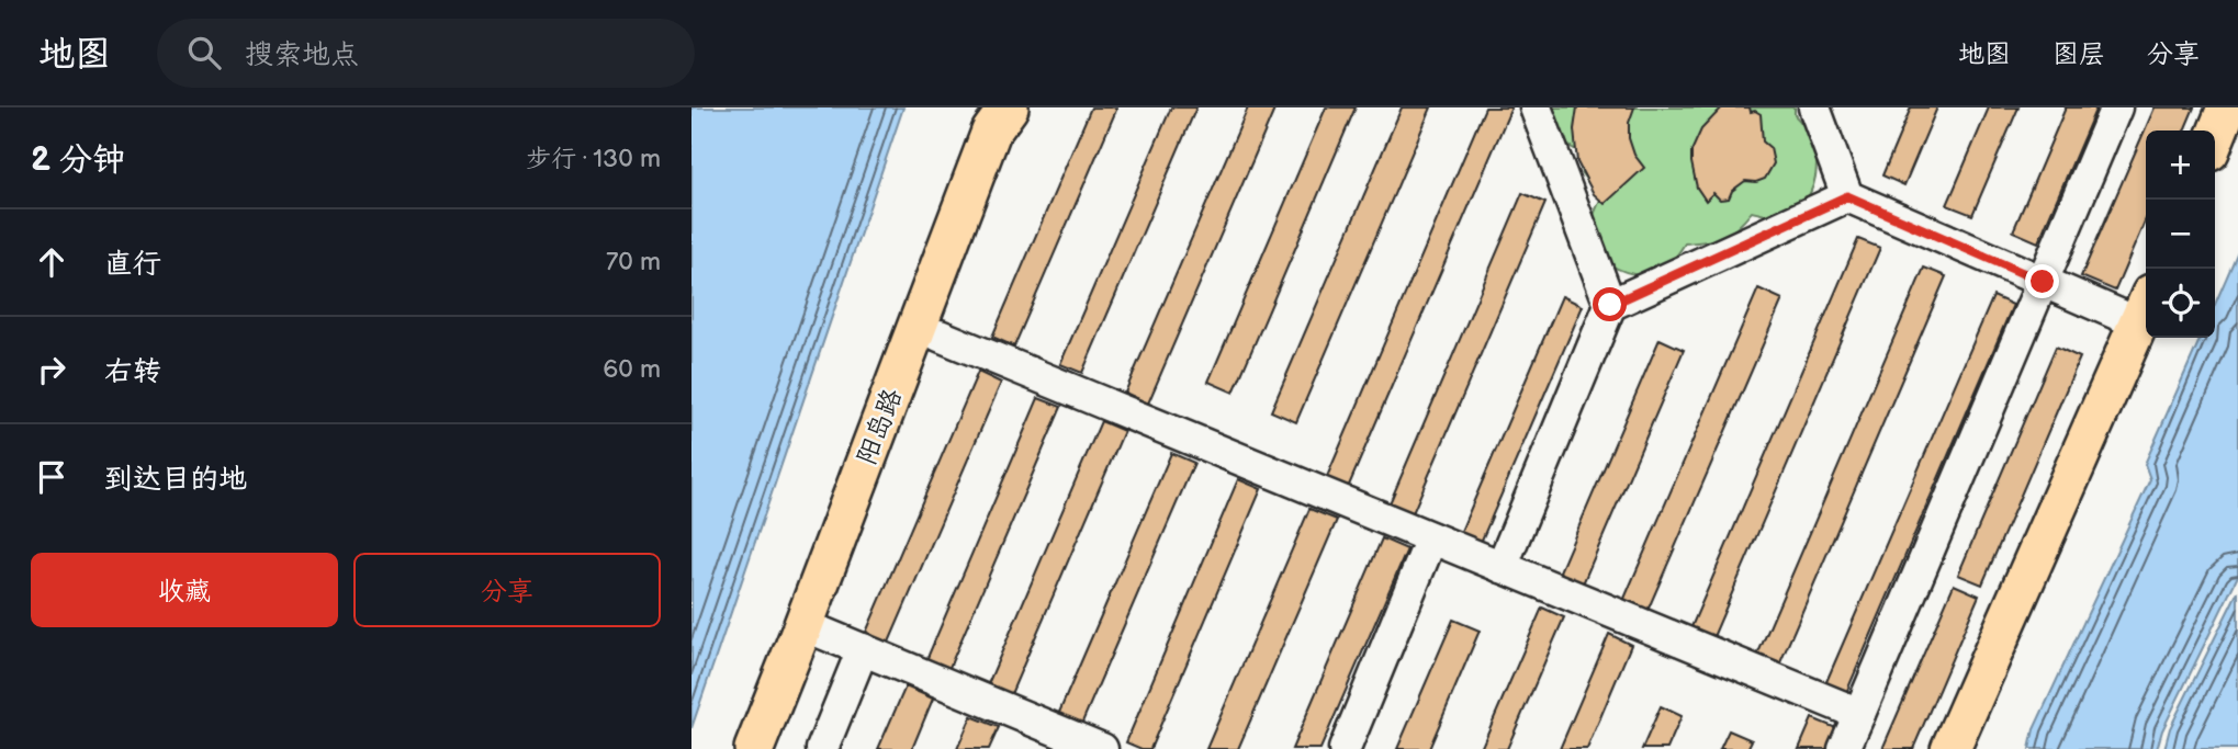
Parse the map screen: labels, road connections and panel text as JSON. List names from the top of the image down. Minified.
{"streets":{"main road":["阳岛路"]},"page":{"header":"地图","search":"搜索地点","nav":["地图","图层","分享"],"heading":["2 分钟","步行 · 130 m"],"map_buttons":["+","−"],"list":[["直行","70 m"],["右转","60 m"],"到达目的地"],"buttons":["收藏","分享"]}}
